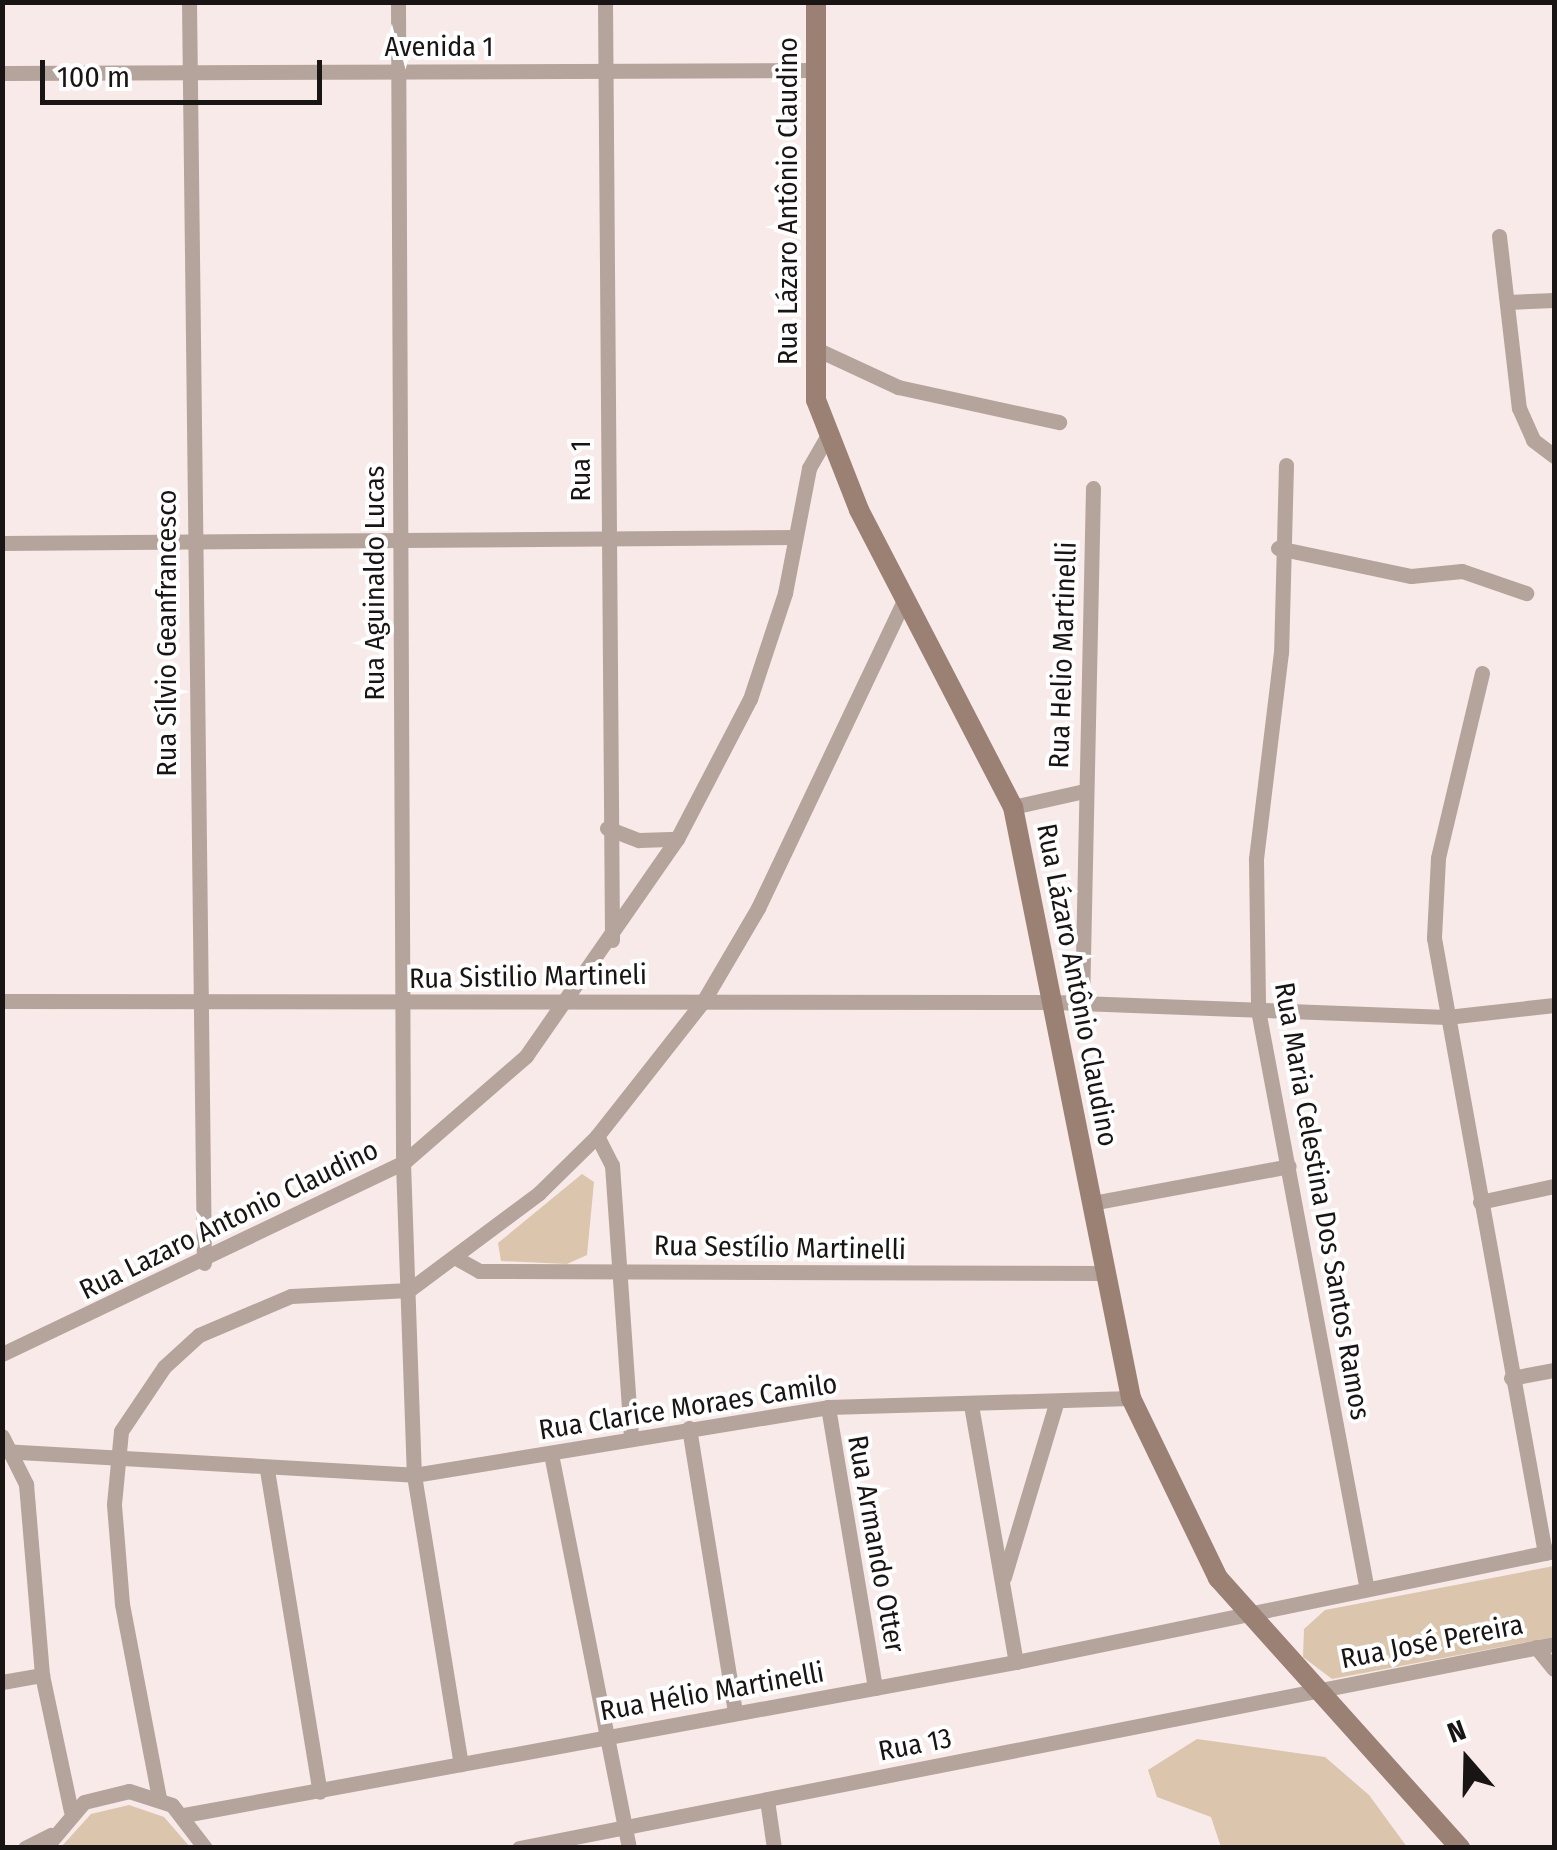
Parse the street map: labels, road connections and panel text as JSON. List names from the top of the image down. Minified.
{"streets":{"main road":["Rua Lázaro Antônio Claudino"],"street":["Avenida 1","Rua 1","Rua Aguinaldo Lucas","Rua Sílvio Geanfrancesco","Rua Helio Martinelli","Rua Sistilio Martineli","Rua Maria Celestina Dos Santos Ramos","Rua Lazaro Antonio Claudino","Rua Sestílio Martinelli","Rua Clarice Moraes Camilo","Rua Armando Otter","Rua José Pereira","Rua Hélio Martinelli","Rua 13"]},"crossings":[["Avenida 1","Rua Lázaro Antônio Claudino"],["Avenida 1","Rua 1"],["Avenida 1","Rua Aguinaldo Lucas"],["Avenida 1","Rua Sílvio Geanfrancesco"],["Rua Lázaro Antônio Claudino","Rua Sistilio Martineli"],["Rua Lázaro Antônio Claudino","Rua Lazaro Antonio Claudino"],["Rua Lázaro Antônio Claudino","Rua Sestílio Martinelli"],["Rua Lázaro Antônio Claudino","Rua Clarice Moraes Camilo"],["Rua Lázaro Antônio Claudino","Rua José Pereira"],["Rua Lázaro Antônio Claudino","Rua Hélio Martinelli"],["Rua Lázaro Antônio Claudino","Rua 13"],["Rua 1","Rua Lazaro Antonio Claudino"],["Rua Aguinaldo Lucas","Rua Sistilio Martineli"],["Rua Aguinaldo Lucas","Rua Lazaro Antonio Claudino"],["Rua Sílvio Geanfrancesco","Rua Sistilio Martineli"],["Rua Sílvio Geanfrancesco","Rua Lazaro Antonio Claudino"],["Rua Helio Martinelli","Rua Sistilio Martineli"],["Rua Sistilio Martineli","Rua Maria Celestina Dos Santos Ramos"],["Rua Sistilio Martineli","Rua Lazaro Antonio Claudino"],["Rua Clarice Moraes Camilo","Rua Armando Otter"],["Rua Armando Otter","Rua Hélio Martinelli"],["Rua José Pereira","Rua 13"]],"scale_bar":"100 m","north":"top"}
